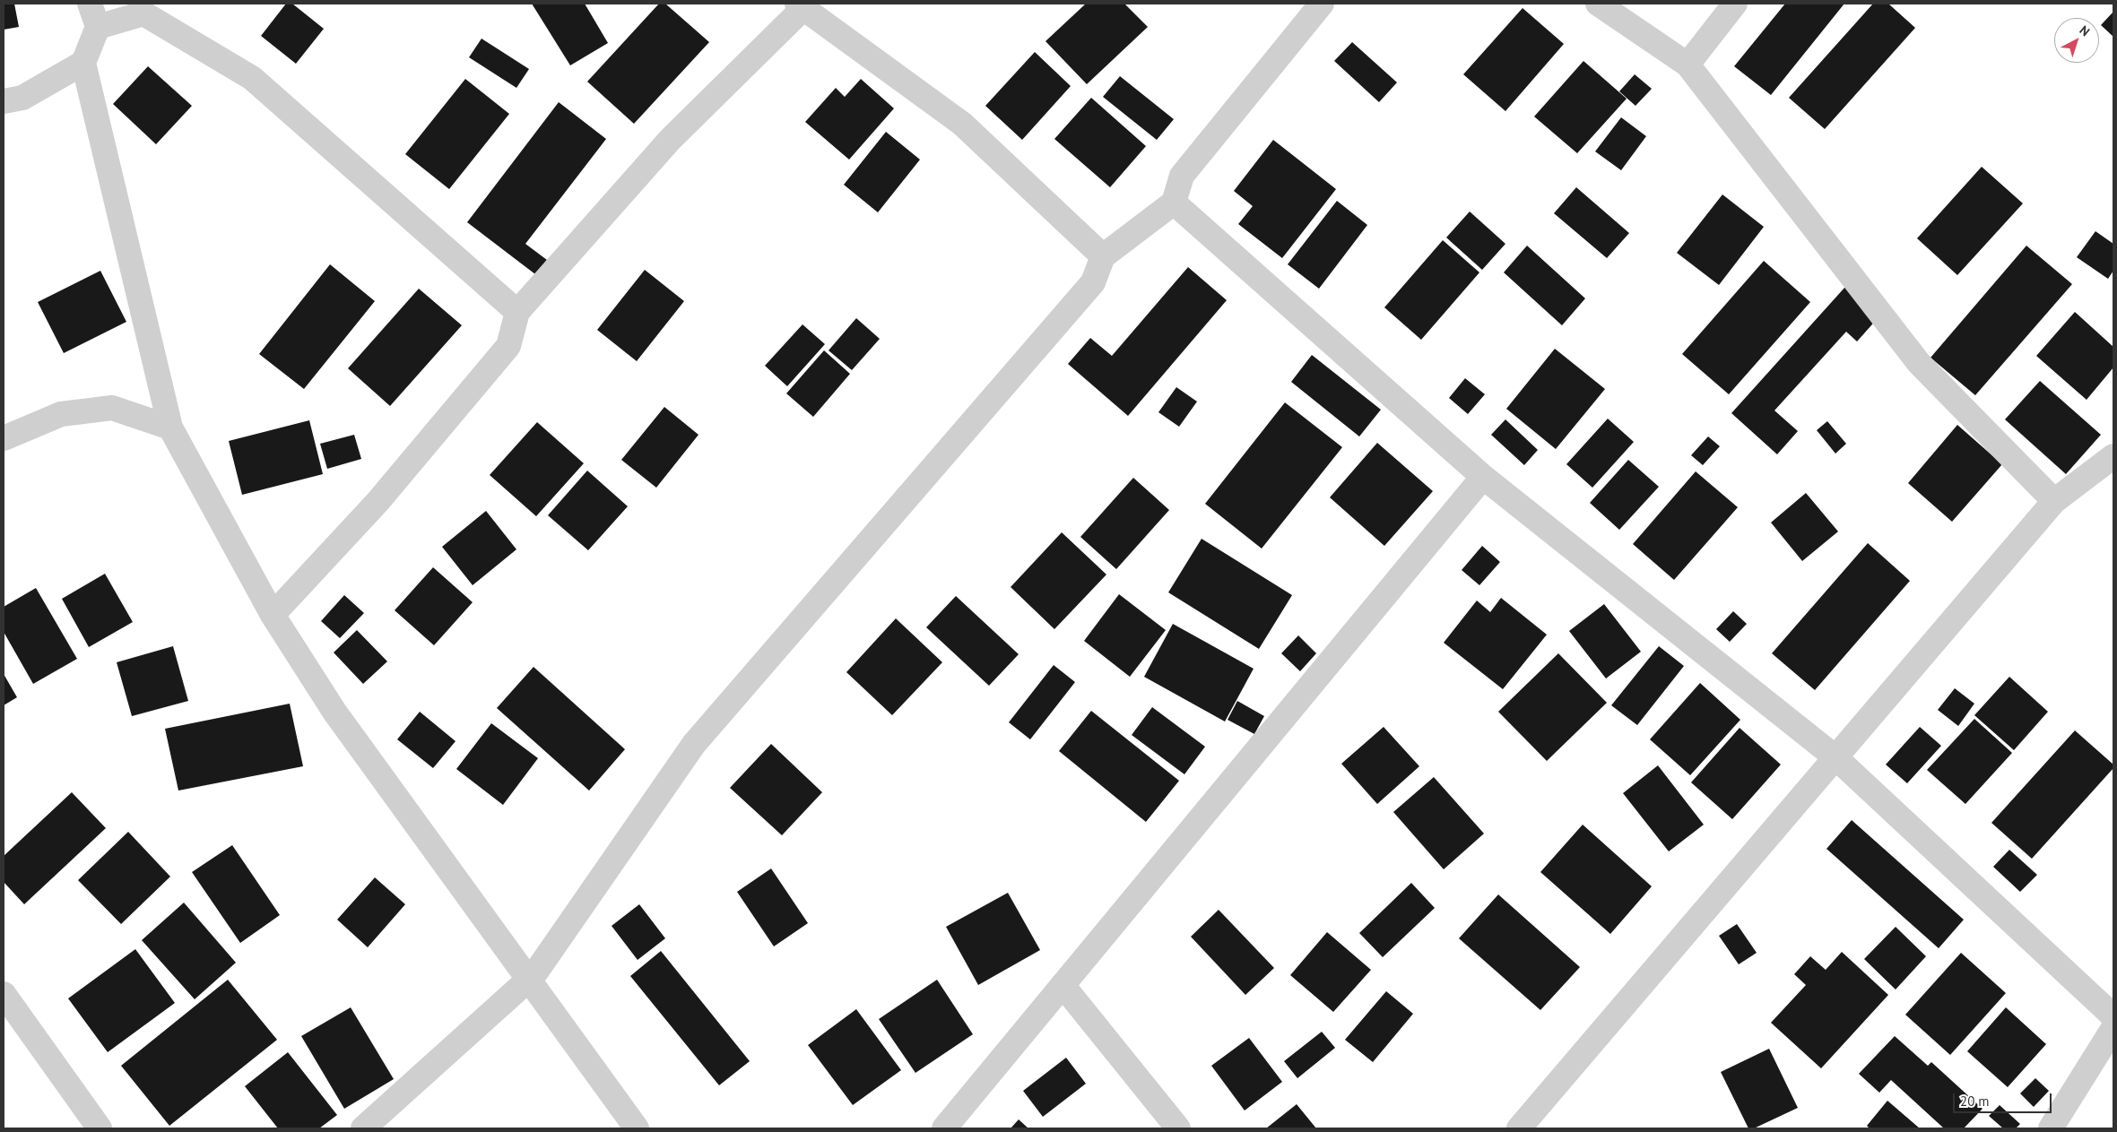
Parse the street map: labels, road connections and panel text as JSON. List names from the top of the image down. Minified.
{"scale_bar":"20 m","north":"top right"}
